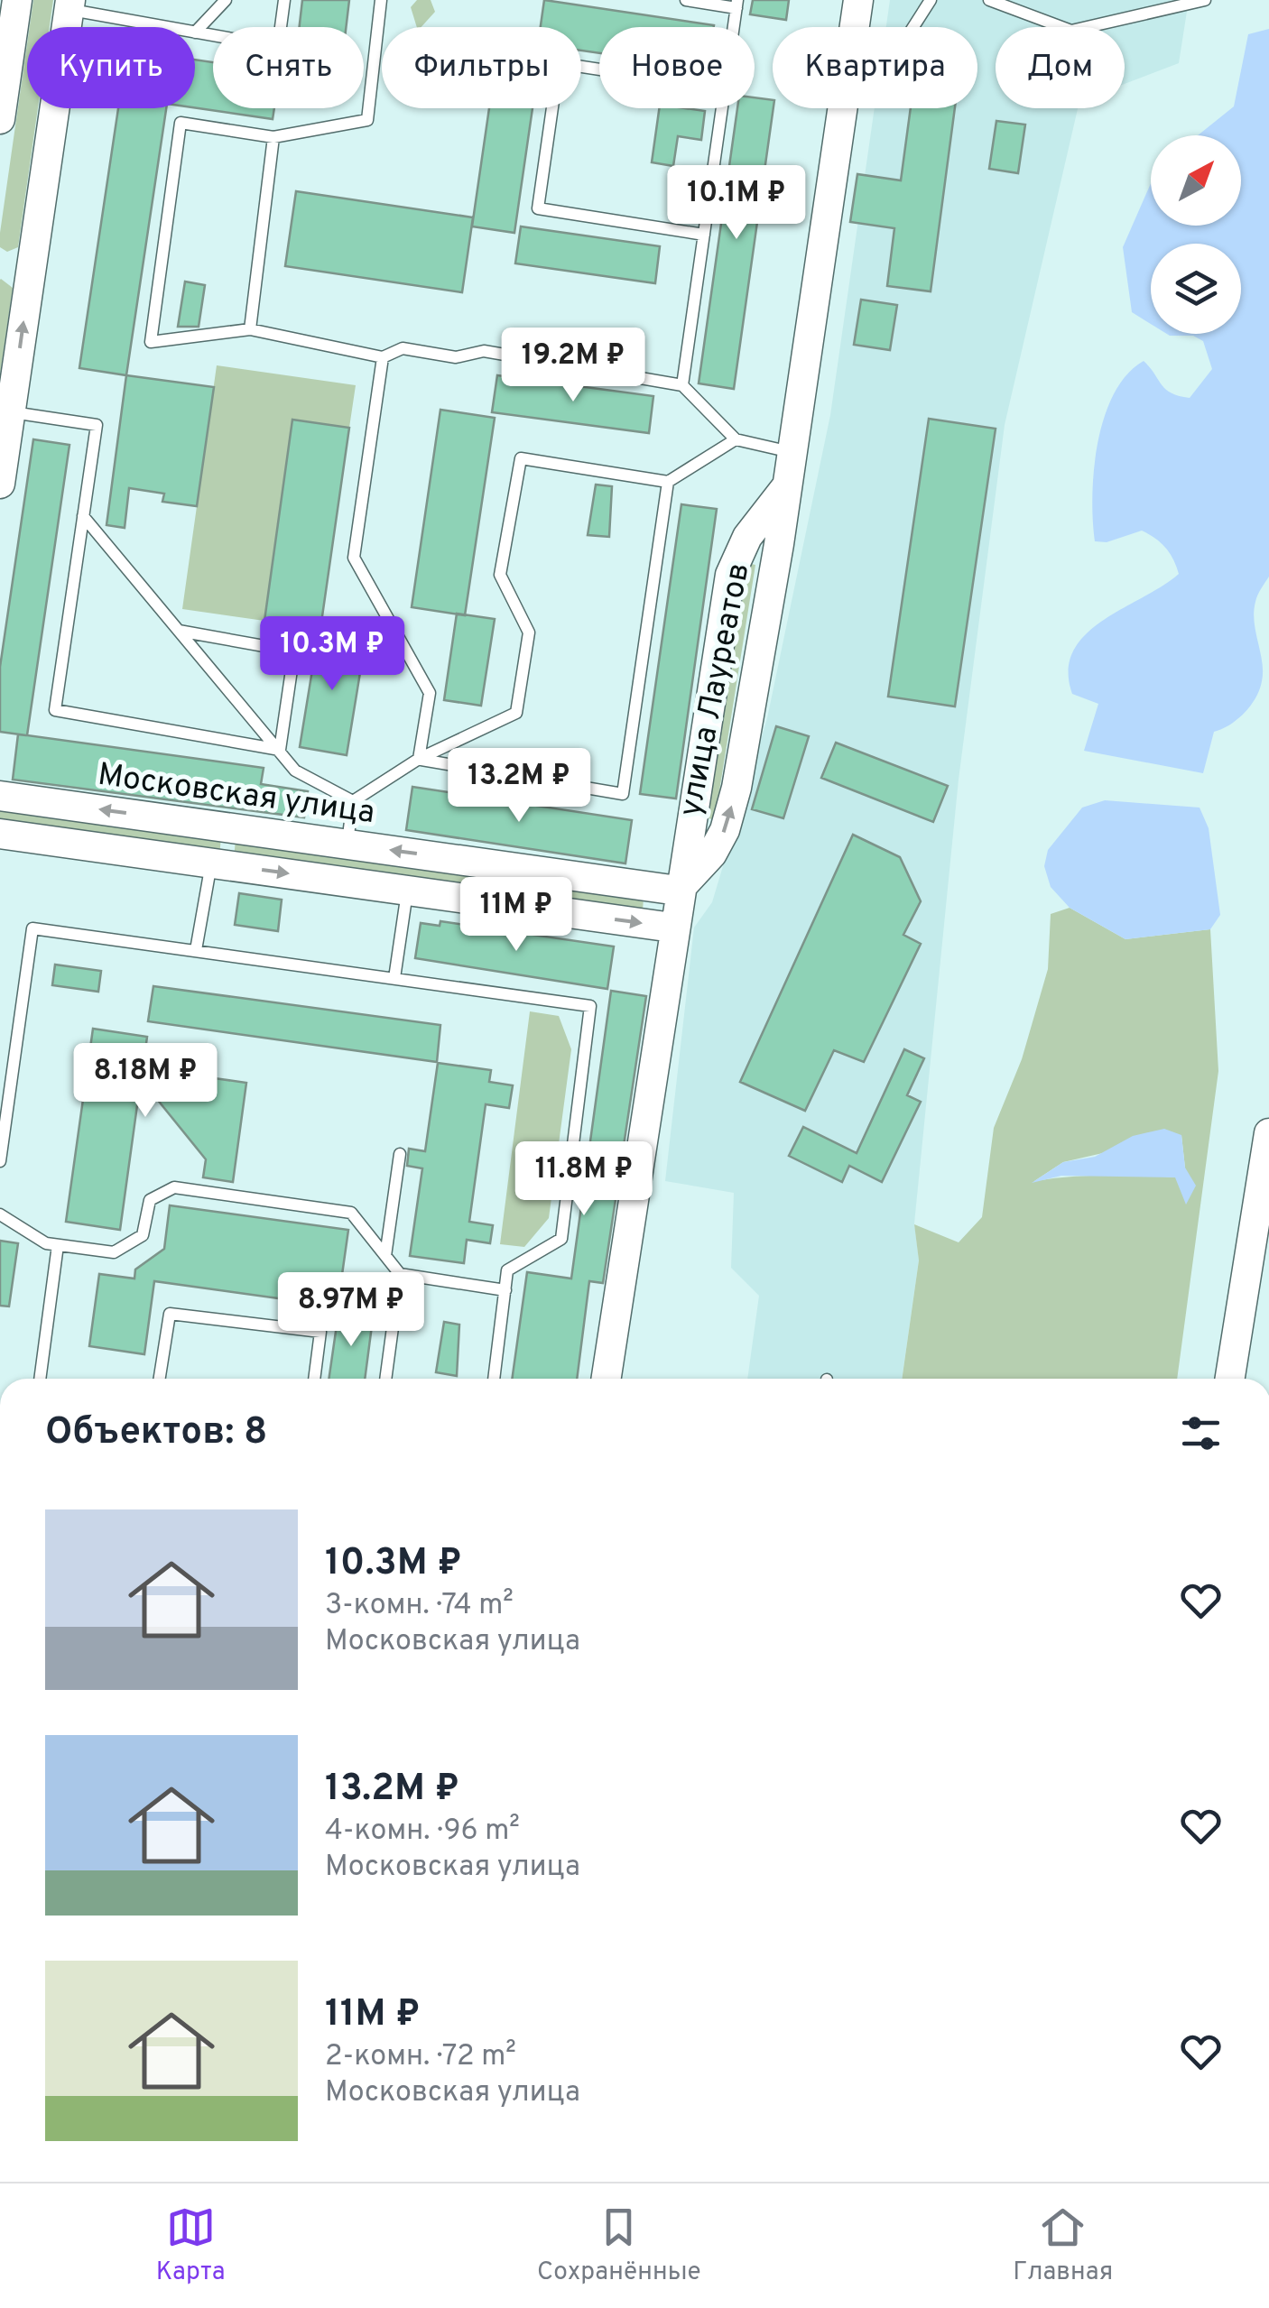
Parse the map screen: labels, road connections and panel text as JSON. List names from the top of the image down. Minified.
{"streets":{"street":["улица Лауреатов","Московская улица"]},"crossings":[["улица Лауреатов","Московская улица"]],"north":"top right","page":{"chip":["Купить","Снять","Фильтры","Новое","Квартира","Дом"],"price":["10.1M ₽","19.2M ₽","10.3M ₽","13.2M ₽","11M ₽","8.18M ₽","11.8M ₽","8.97M ₽"],"heading":"Объектов: 8","list":[{"name":"10.3M ₽","note":"3-комн. · 74 m² · Московская улица"},{"name":"13.2M ₽","note":"4-комн. · 96 m² · Московская улица"},{"name":"11M ₽","note":"2-комн. · 72 m² · Московская улица"}],"tabs":["Карта","Сохранённые","Главная"]}}
